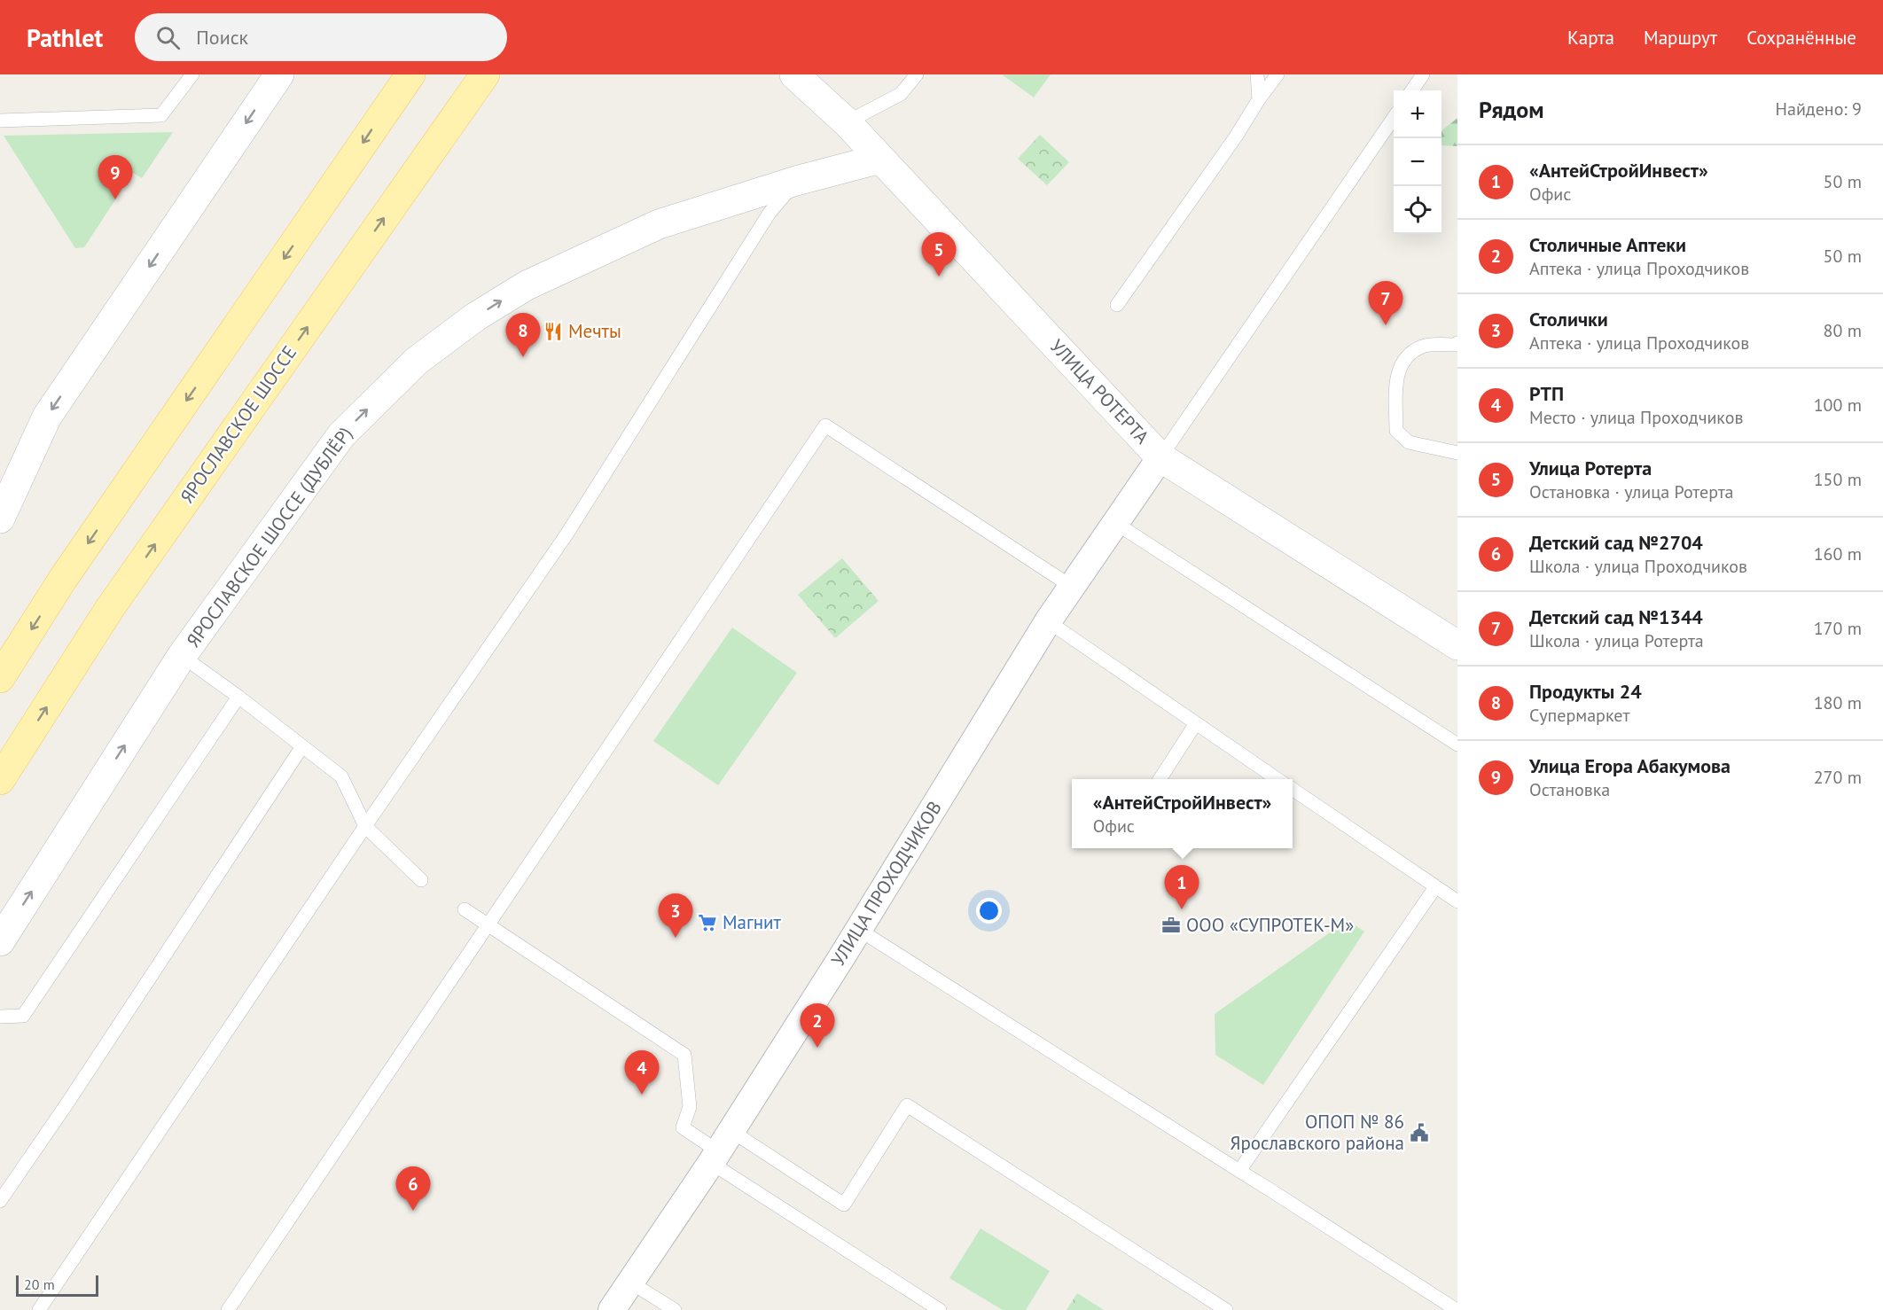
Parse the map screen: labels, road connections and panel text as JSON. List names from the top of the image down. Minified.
{"streets":{"main road":["ЯРОСЛАВСКОЕ ШОССЕ"],"street":["УЛИЦА РОТЕРТА","ЯРОСЛАВСКОЕ ШОССЕ (ДУБЛЁР)","УЛИЦА ПРОХОДЧИКОВ"]},"crossings":[["УЛИЦА РОТЕРТА","ЯРОСЛАВСКОЕ ШОССЕ (ДУБЛЁР)"],["УЛИЦА РОТЕРТА","УЛИЦА ПРОХОДЧИКОВ"]],"one_way":["ЯРОСЛАВСКОЕ ШОССЕ (ДУБЛЁР)"],"places":{"restaurant":["Мечты"],"supermarket":["Магнит"],"office":["ООО «СУПРОТЕК-М»"],"public building":["ОПОП № 86 Ярославского района"]},"scale_bar":"20 m","page":{"header":"Pathlet","search":"Поиск","nav":["Карта","Маршрут","Сохранённые"],"heading":["Рядом","Найдено: 9"],"map_buttons":["+","−"],"list":[{"mark":"1","name":"«АнтейСтройИнвест»","note":"Офис","value":"50 m"},{"mark":"2","name":"Столичные Аптеки","note":"Аптека · улица Проходчиков","value":"50 m"},{"mark":"3","name":"Столички","note":"Аптека · улица Проходчиков","value":"80 m"},{"mark":"4","name":"РТП","note":"Место · улица Проходчиков","value":"100 m"},{"mark":"5","name":"Улица Ротерта","note":"Остановка · улица Ротерта","value":"150 m"},{"mark":"6","name":"Детский сад №2704","note":"Школа · улица Проходчиков","value":"160 m"},{"mark":"7","name":"Детский сад №1344","note":"Школа · улица Ротерта","value":"170 m"},{"mark":"8","name":"Продукты 24","note":"Супермаркет","value":"180 m"},{"mark":"9","name":"Улица Егора Абакумова","note":"Остановка","value":"270 m"}],"pins":["9","5","7","8","1","3","2","4","6"],"popup":["«АнтейСтройИнвест»","Офис"],"scale":"20 m"}}
